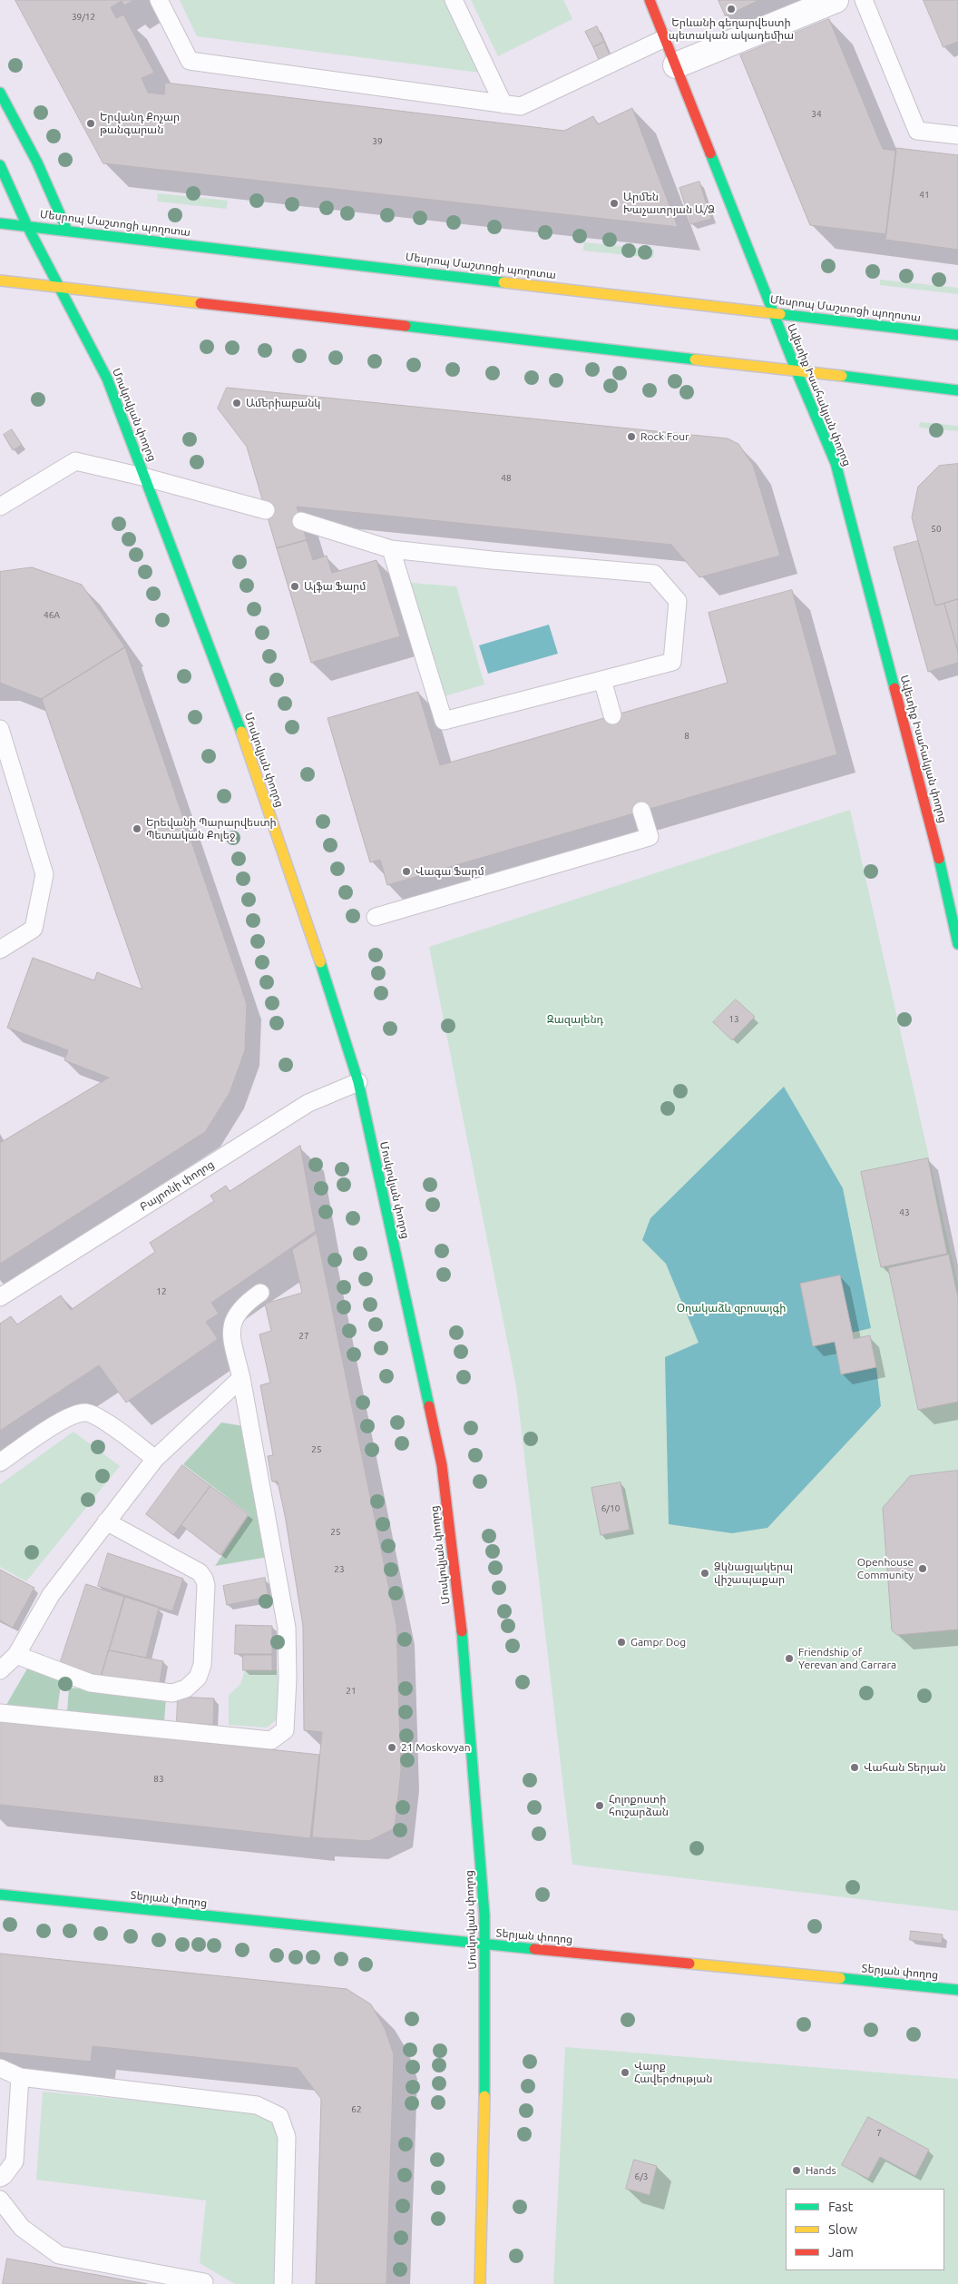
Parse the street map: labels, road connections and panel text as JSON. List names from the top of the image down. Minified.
{"streets":{"main road":["Մեսրոպ Մաշտոցի պողոտա","Ավետիք Իսահակյան փողոց","Մոսկովյան փողոց","Տերյան փողոց"],"lane":["Բայրոնի փողոց"]},"crossings":[["Մեսրոպ Մաշտոցի պողոտա","Ավետիք Իսահակյան փողոց"],["Մեսրոպ Մաշտոցի պողոտա","Մոսկովյան փողոց"],["Մոսկովյան փողոց","Բայրոնի փողոց"],["Մոսկովյան փողոց","Տերյան փողոց"]],"parks":["Զազալենդ","Օղակաձև զբոսայգի"],"places":["Երևանի գեղարվեստի պետական ակադեմիա","Երվանդ Քոչար թանգարան","Արմեն Խաչատրյան Ա/Ձ","Ամերիաբանկ","Rock Four","Ալֆա Ֆարմ","Երեվանի Պարարվեստի Պետական Քոլեջ","Վագա Ֆարմ","Openhouse Community","Ձկնացլակերպ վիշապաքար","Gampr Dog","Friendship of Yerevan and Carrara","21 Moskovyan","Վահան Տերյան","Հոլոքոստի հուշարձան","Վարք Հավերժության","Hands"],"house_numbers":["39/12","34","39","41","48","50","46A","8","13","43","12","27","25","6/10","25","23","21","83","62","7","6/3"],"legend":["Fast","Slow","Jam"]}
